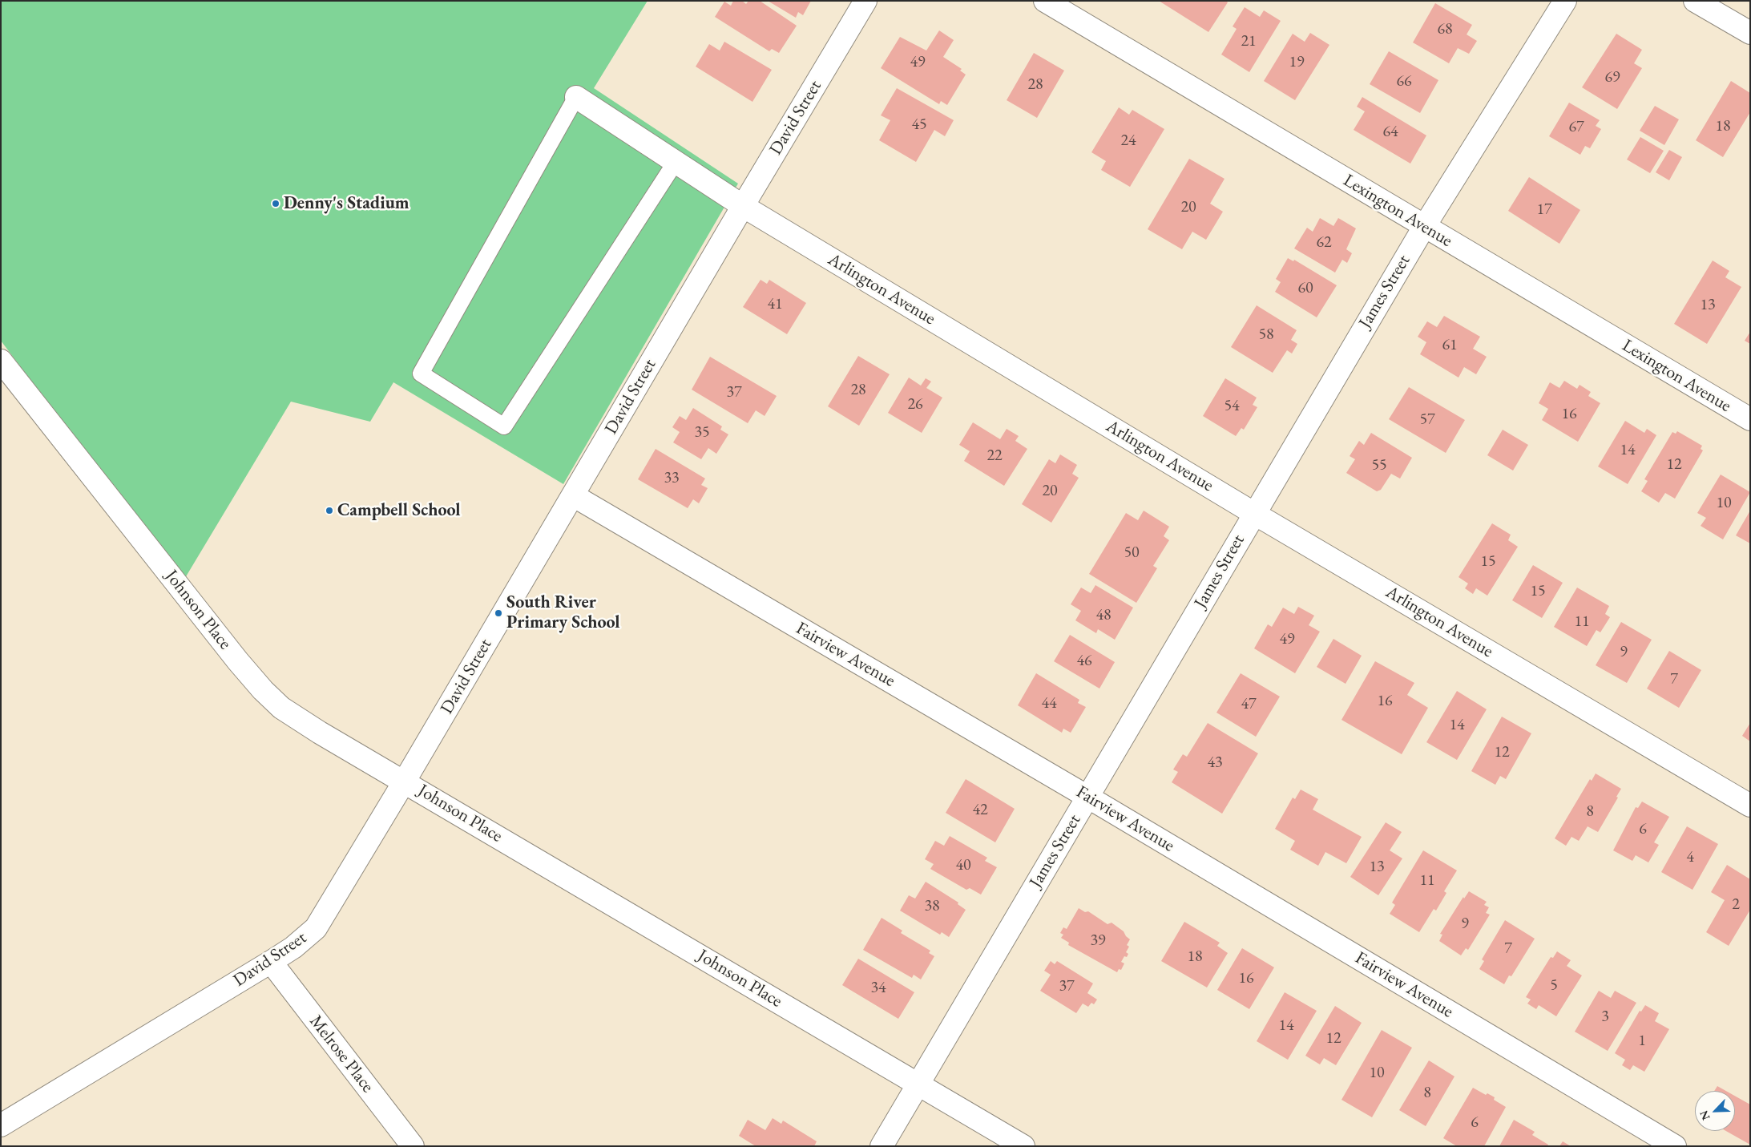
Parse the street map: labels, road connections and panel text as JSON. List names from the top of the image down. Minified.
{"streets":{"street":["David Street","Lexington Avenue","Arlington Avenue","James Street","Johnson Place","Fairview Avenue","Melrose Place"]},"crossings":[["David Street","Arlington Avenue"],["David Street","Johnson Place"],["David Street","Fairview Avenue"],["David Street","Melrose Place"],["Lexington Avenue","James Street"],["Arlington Avenue","James Street"],["James Street","Johnson Place"],["James Street","Fairview Avenue"]],"places":["Denny's Stadium","Campbell School","South River Primary School"],"house_numbers":["68","21","49","19","69","66","28","45","18","67","64","24","20","17","62","60","41","13","58","61","28","37","26","54","16","57","35","14","22","12","55","33","20","10","50","15","15","48","11","49","9","46","7","16","44","47","14","12","43","42","8","6","4","40","13","11","2","38","9","39","7","18","16","5","37","34","3","14","12","1","10","8","6"],"north":"bottom left"}
